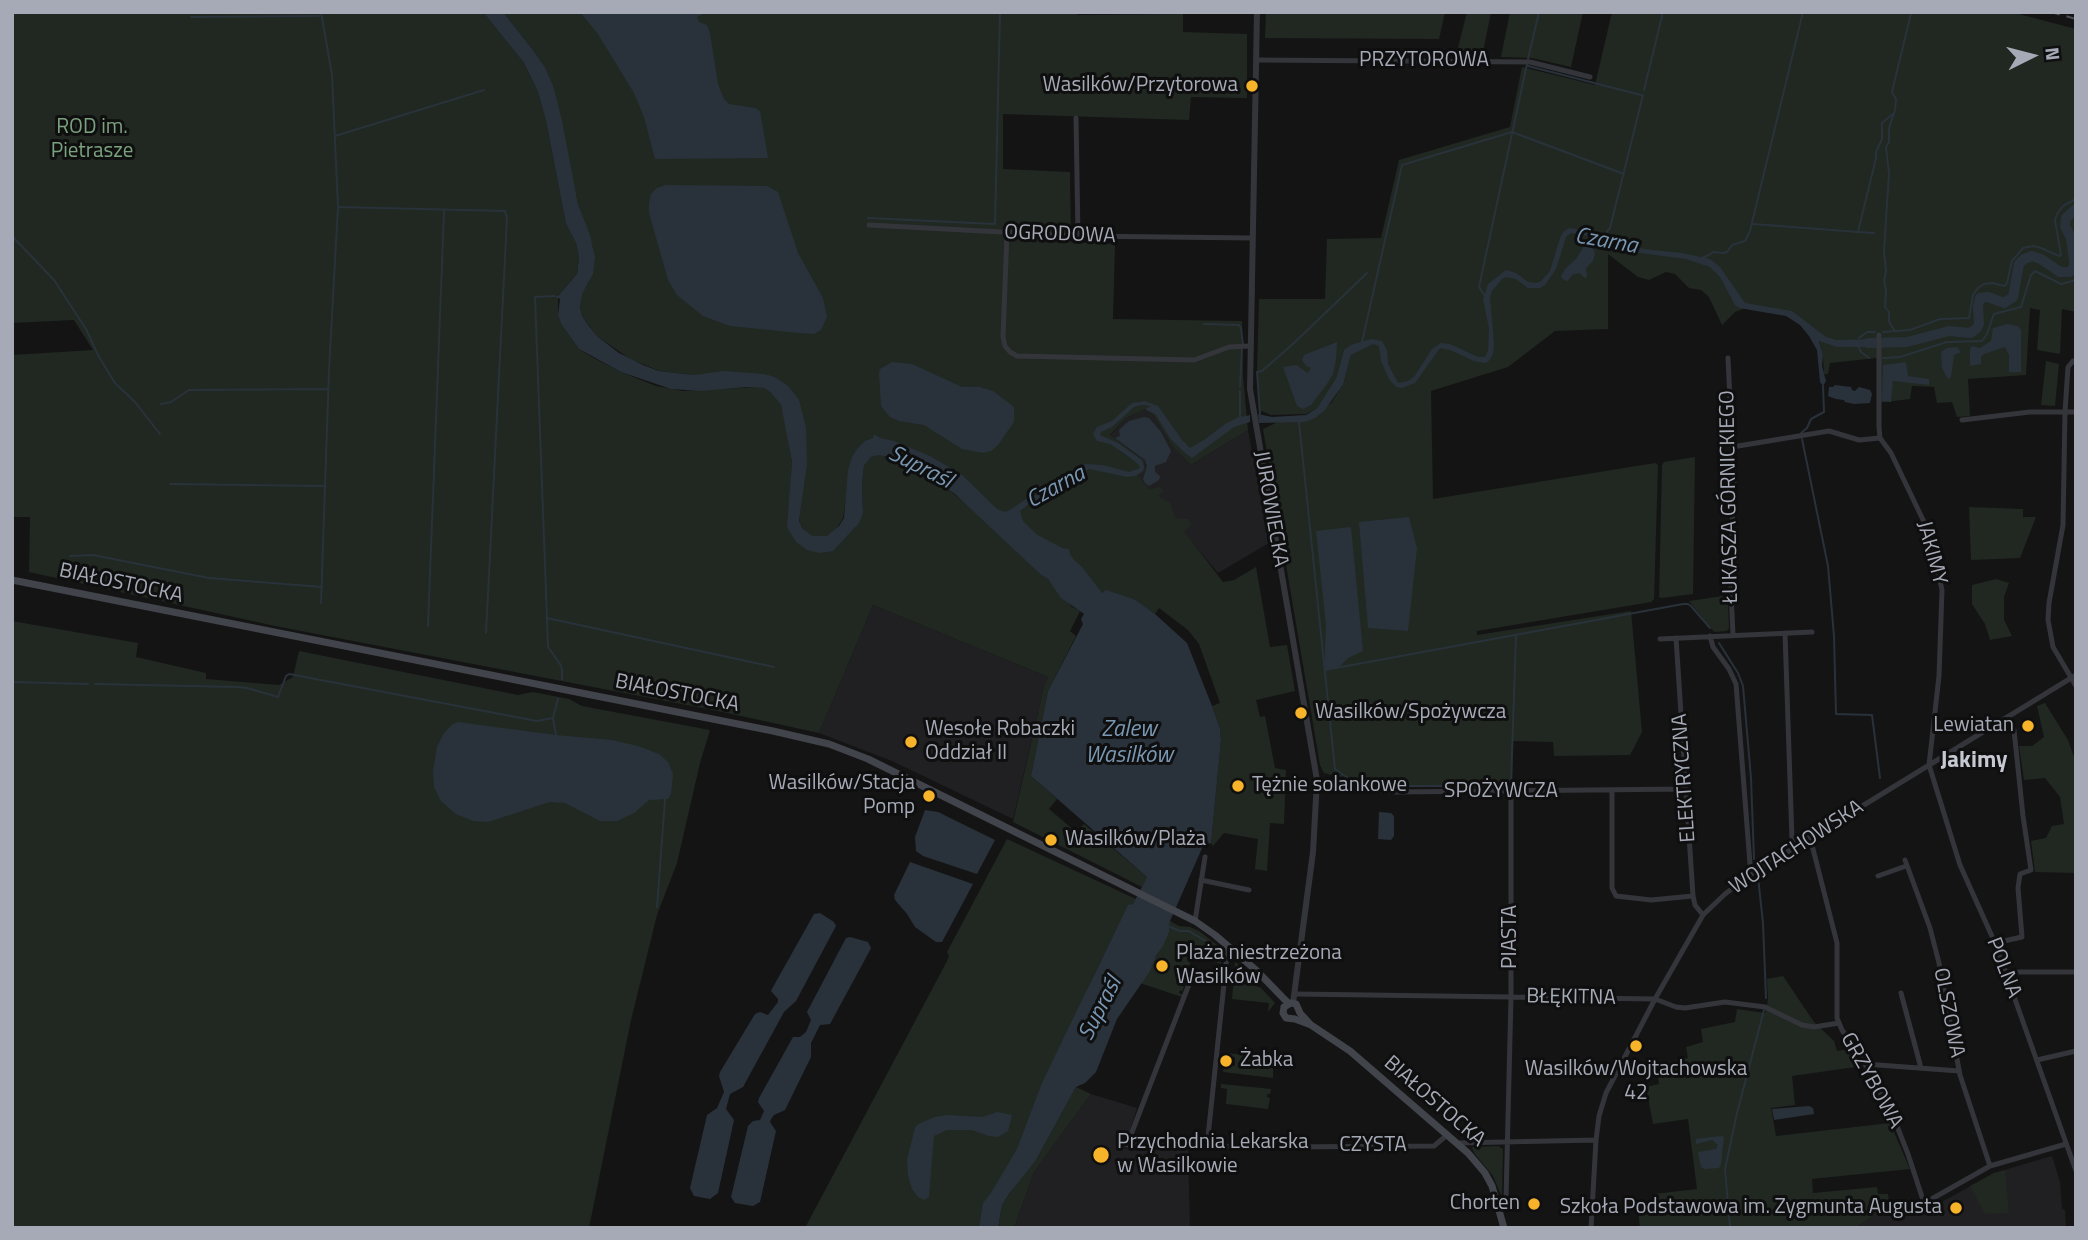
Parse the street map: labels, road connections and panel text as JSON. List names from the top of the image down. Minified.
{"streets":{"main road":["BIAŁOSTOCKA"],"street":["PRZYTOROWA","OGRODOWA","ŁUKASZA GÓRNICKIEGO","JUROWIECKA","JAKIMY","ELEKTRYCZNA","SPOŻYWCZA","WOJTACHOWSKA","PIASTA","POLNA","BŁĘKITNA","OLSZOWA","GRZYBOWA","CZYSTA"]},"crossings":[["PRZYTOROWA","JUROWIECKA"],["OGRODOWA","JUROWIECKA"],["JUROWIECKA","BIAŁOSTOCKA"],["JUROWIECKA","SPOŻYWCZA"],["JUROWIECKA","BŁĘKITNA"],["JAKIMY","WOJTACHOWSKA"],["JAKIMY","POLNA"],["BIAŁOSTOCKA","PIASTA"],["BIAŁOSTOCKA","CZYSTA"],["ELEKTRYCZNA","SPOŻYWCZA"],["ELEKTRYCZNA","WOJTACHOWSKA"],["SPOŻYWCZA","PIASTA"],["WOJTACHOWSKA","POLNA"],["WOJTACHOWSKA","BŁĘKITNA"],["WOJTACHOWSKA","GRZYBOWA"],["PIASTA","BŁĘKITNA"],["BŁĘKITNA","GRZYBOWA"],["OLSZOWA","GRZYBOWA"]],"districts":["Jakimy"],"water":["Czarna","Supraśl","Zalew Wasilków"],"parks":["ROD im. Pietrasze"],"places":["Wasilków/Przytorowa","Wasilków/Spożywcza","Lewiatan","Wesołe Robaczki Oddział II","Tężnie solankowe","Wasilków/Stacja Pomp","Wasilków/Plaża","Plaża niestrzeżona Wasilków","Wasilków/Wojtachowska 42","Żabka","Przychodnia Lekarska w Wasilkowie","Chorten","Szkoła Podstawowa im. Zygmunta Augusta"],"north":"right"}
